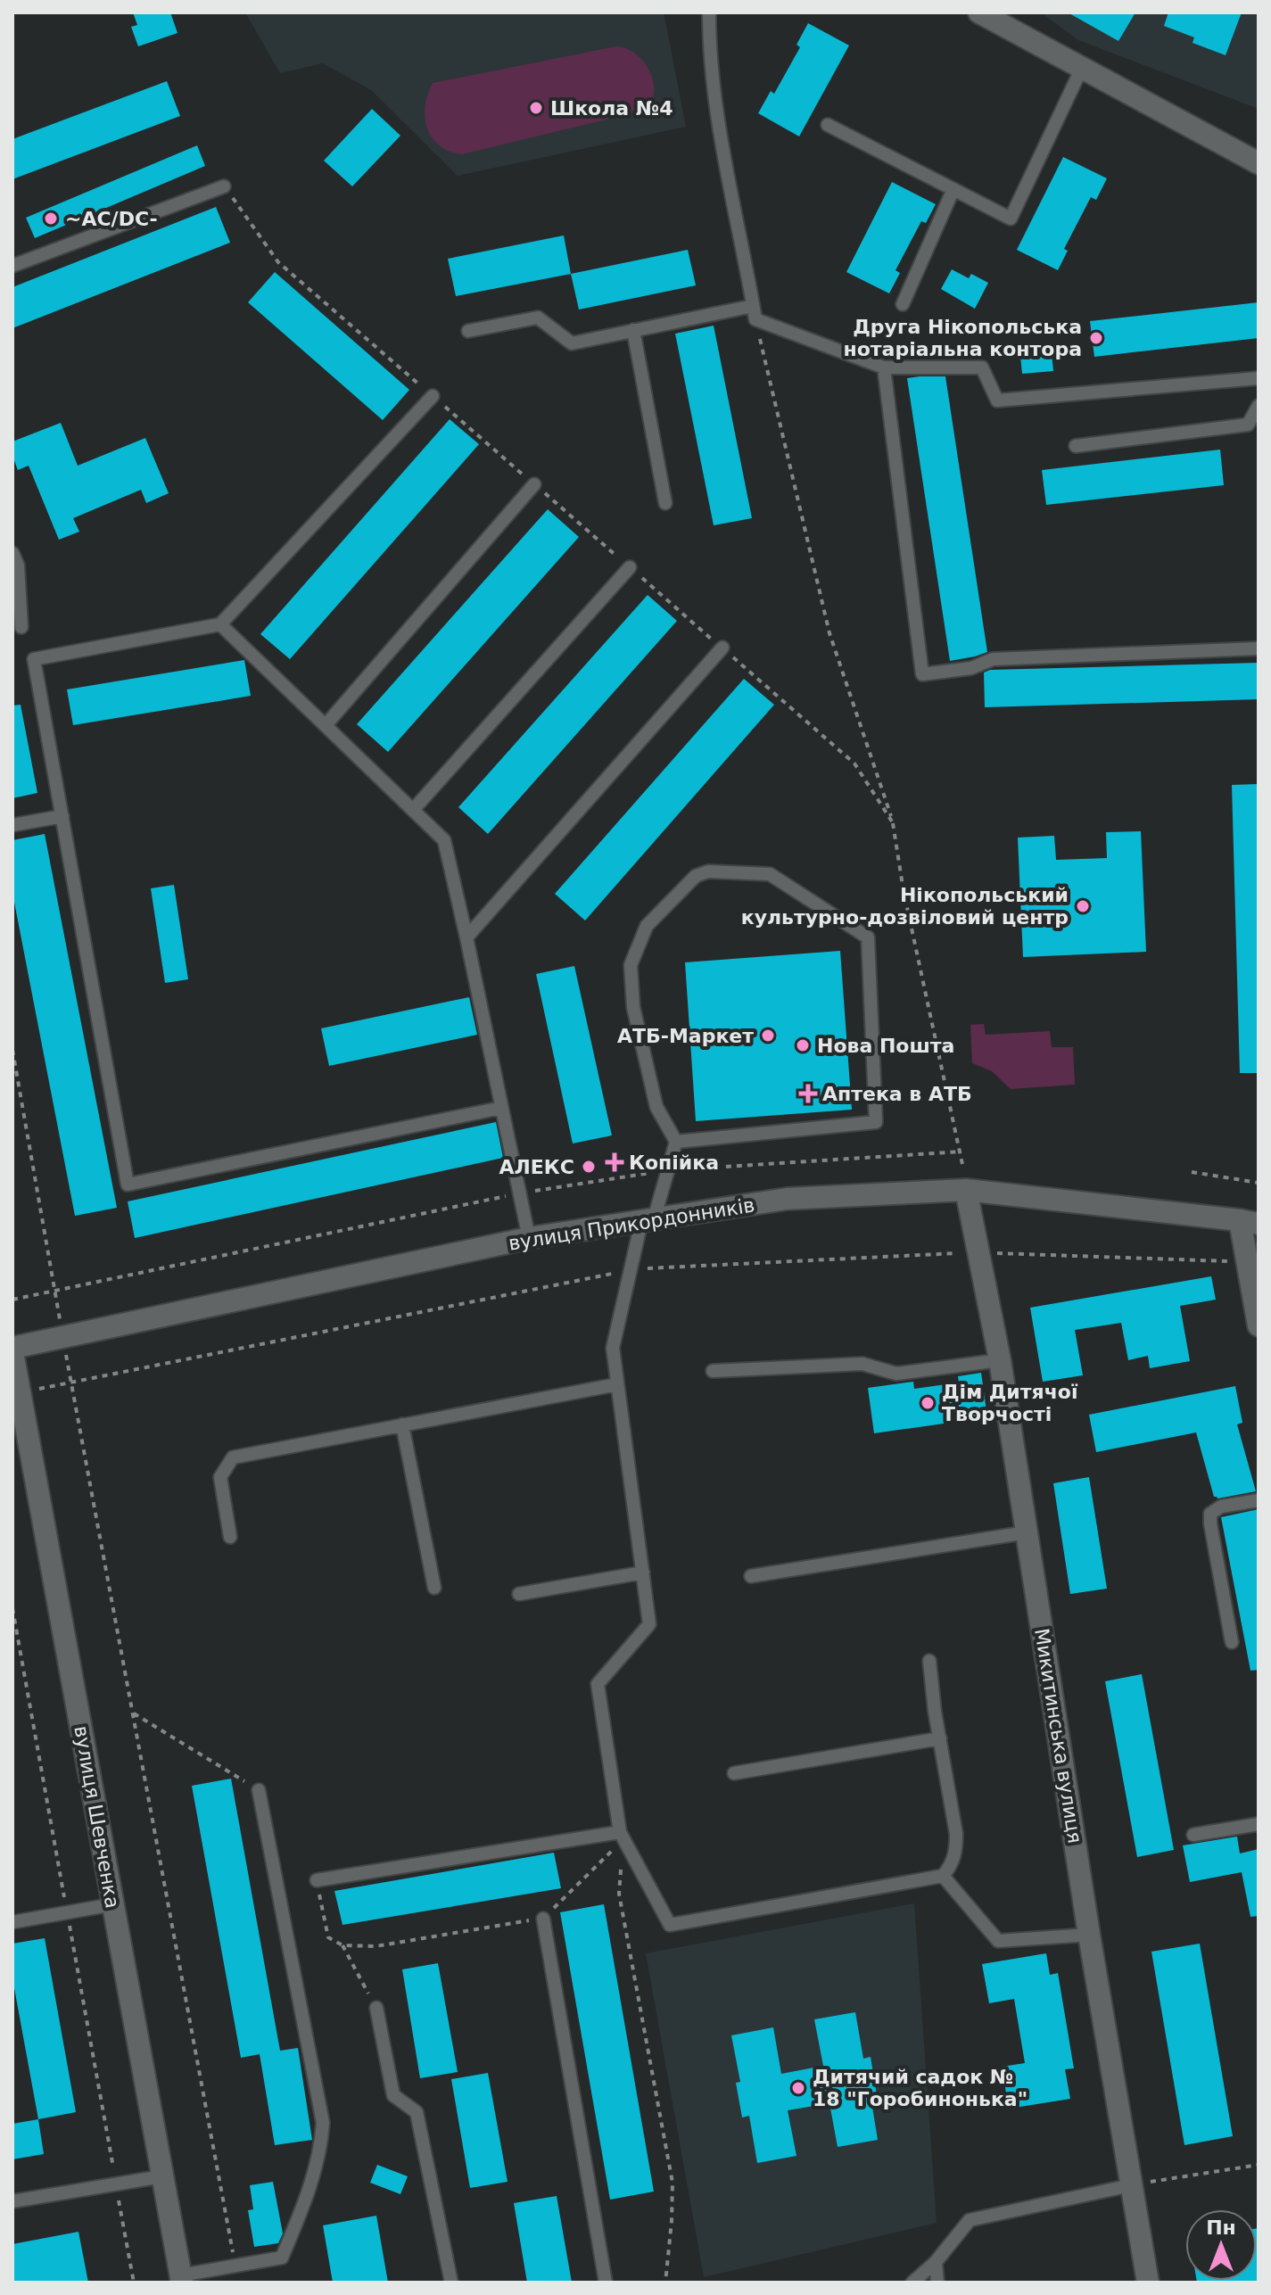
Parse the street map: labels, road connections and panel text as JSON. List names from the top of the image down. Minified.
{"streets":{"street":["вулиця Прикордонників","Микитинська вулиця","вулиця Шевченка"]},"crossings":[["вулиця Прикордонників","Микитинська вулиця"],["вулиця Прикордонників","вулиця Шевченка"]],"places":{"other":["Школа №4","~AC/DC-","Друга Нікопольська нотаріальна контора","Нікопольський культурно-дозвіловий центр","АТБ-Маркет","Нова Пошта","АЛЕКС","Дім Дитячої Творчості","Дитячий садок № 18 \"Горобинонька\""],"health":["Аптека в АТБ","Копійка"]},"north":"top"}
